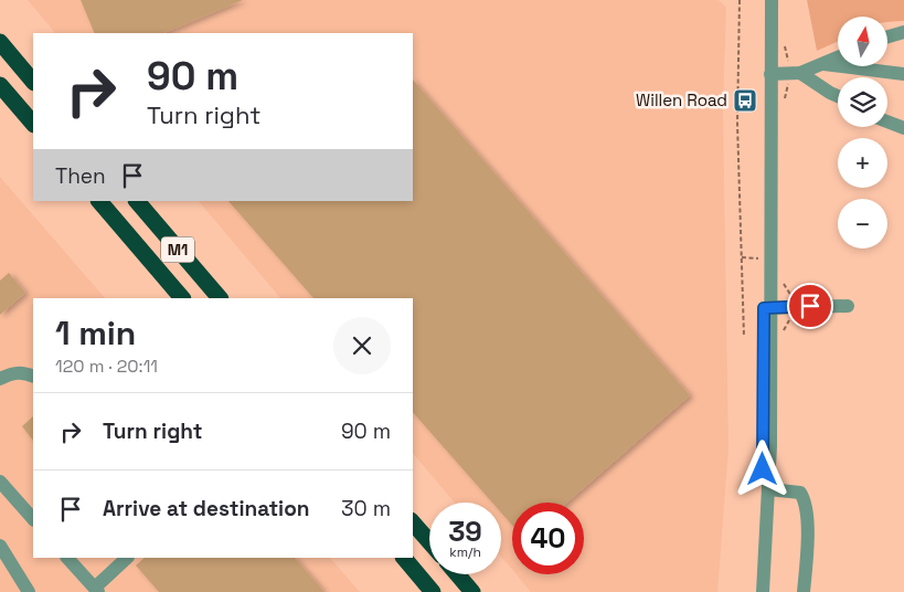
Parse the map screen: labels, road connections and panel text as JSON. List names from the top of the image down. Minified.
{"streets":{"highway":["M1"]},"places":{"bus stop":["Willen Road"]},"north":"top","page":{"map_buttons":["+","−"],"turn":["90 m","Turn right"],"then":"Then","heading":["1 min","120 m · 20:11"],"list":[{"name":"Turn right","value":"90 m"},{"name":"Arrive at destination","value":"30 m"}],"speed":"39 km/h","limit":"40"}}
